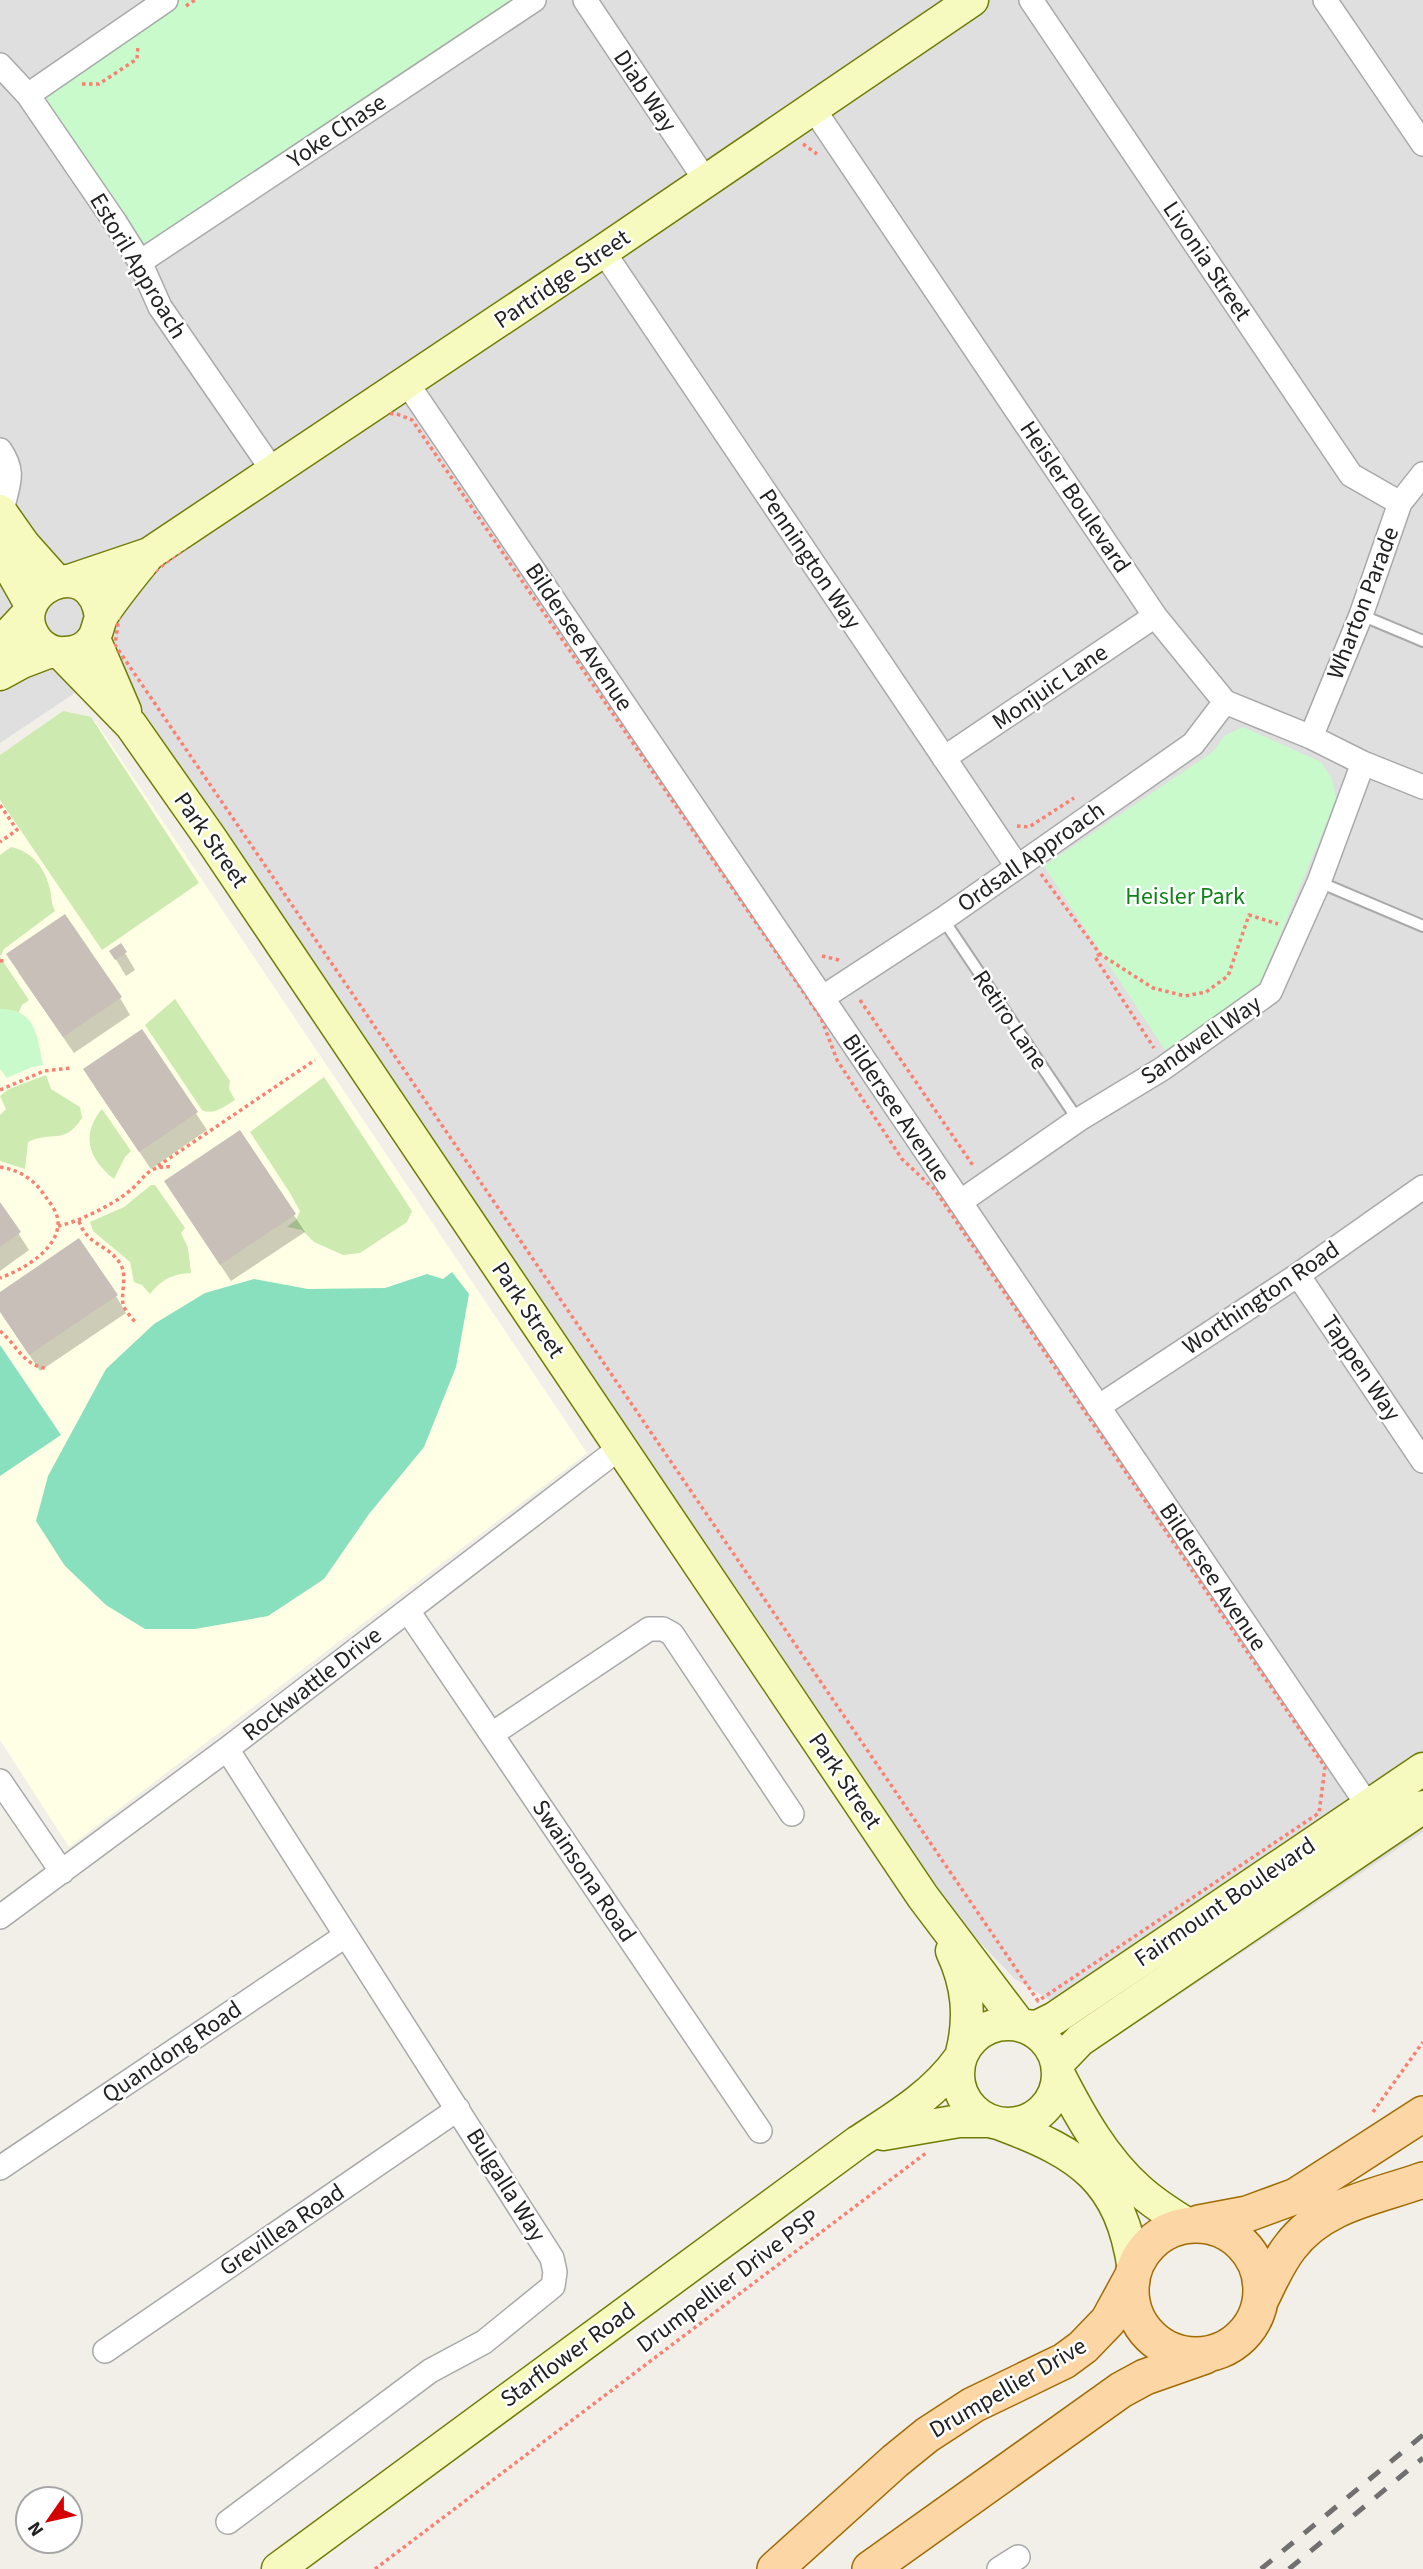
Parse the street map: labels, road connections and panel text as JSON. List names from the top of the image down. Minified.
{"streets":{"main road":["Drumpellier Drive"],"street":["Diab Way","Yoke Chase","Livonia Street","Estoril Approach","Partridge Street","Heisler Boulevard","Pennington Way","Wharton Parade","Bildersee Avenue","Monjuic Lane","Park Street","Ordsall Approach","Sandwell Way","Worthington Road","Tappen Way","Rockwattle Drive","Swainsona Road","Fairmount Boulevard","Quandong Road","Bulgalla Way","Grevillea Road","Starflower Road"],"lane":["Retiro Lane"],"path":["Drumpellier Drive PSP"]},"crossings":[["Diab Way","Partridge Street"],["Yoke Chase","Estoril Approach"],["Livonia Street","Wharton Parade"],["Estoril Approach","Partridge Street"],["Partridge Street","Heisler Boulevard"],["Partridge Street","Pennington Way"],["Partridge Street","Bildersee Avenue"],["Partridge Street","Park Street"],["Heisler Boulevard","Wharton Parade"],["Heisler Boulevard","Monjuic Lane"],["Heisler Boulevard","Ordsall Approach"],["Heisler Boulevard","Sandwell Way"],["Pennington Way","Monjuic Lane"],["Pennington Way","Ordsall Approach"],["Bildersee Avenue","Ordsall Approach"],["Bildersee Avenue","Sandwell Way"],["Bildersee Avenue","Worthington Road"],["Bildersee Avenue","Fairmount Boulevard"],["Park Street","Rockwattle Drive"],["Park Street","Fairmount Boulevard"],["Park Street","Starflower Road"],["Ordsall Approach","Retiro Lane"],["Retiro Lane","Sandwell Way"],["Worthington Road","Tappen Way"],["Rockwattle Drive","Swainsona Road"],["Rockwattle Drive","Bulgalla Way"],["Fairmount Boulevard","Starflower Road"],["Quandong Road","Bulgalla Way"],["Bulgalla Way","Grevillea Road"]],"parks":["Heisler Park"],"north":"bottom left"}
